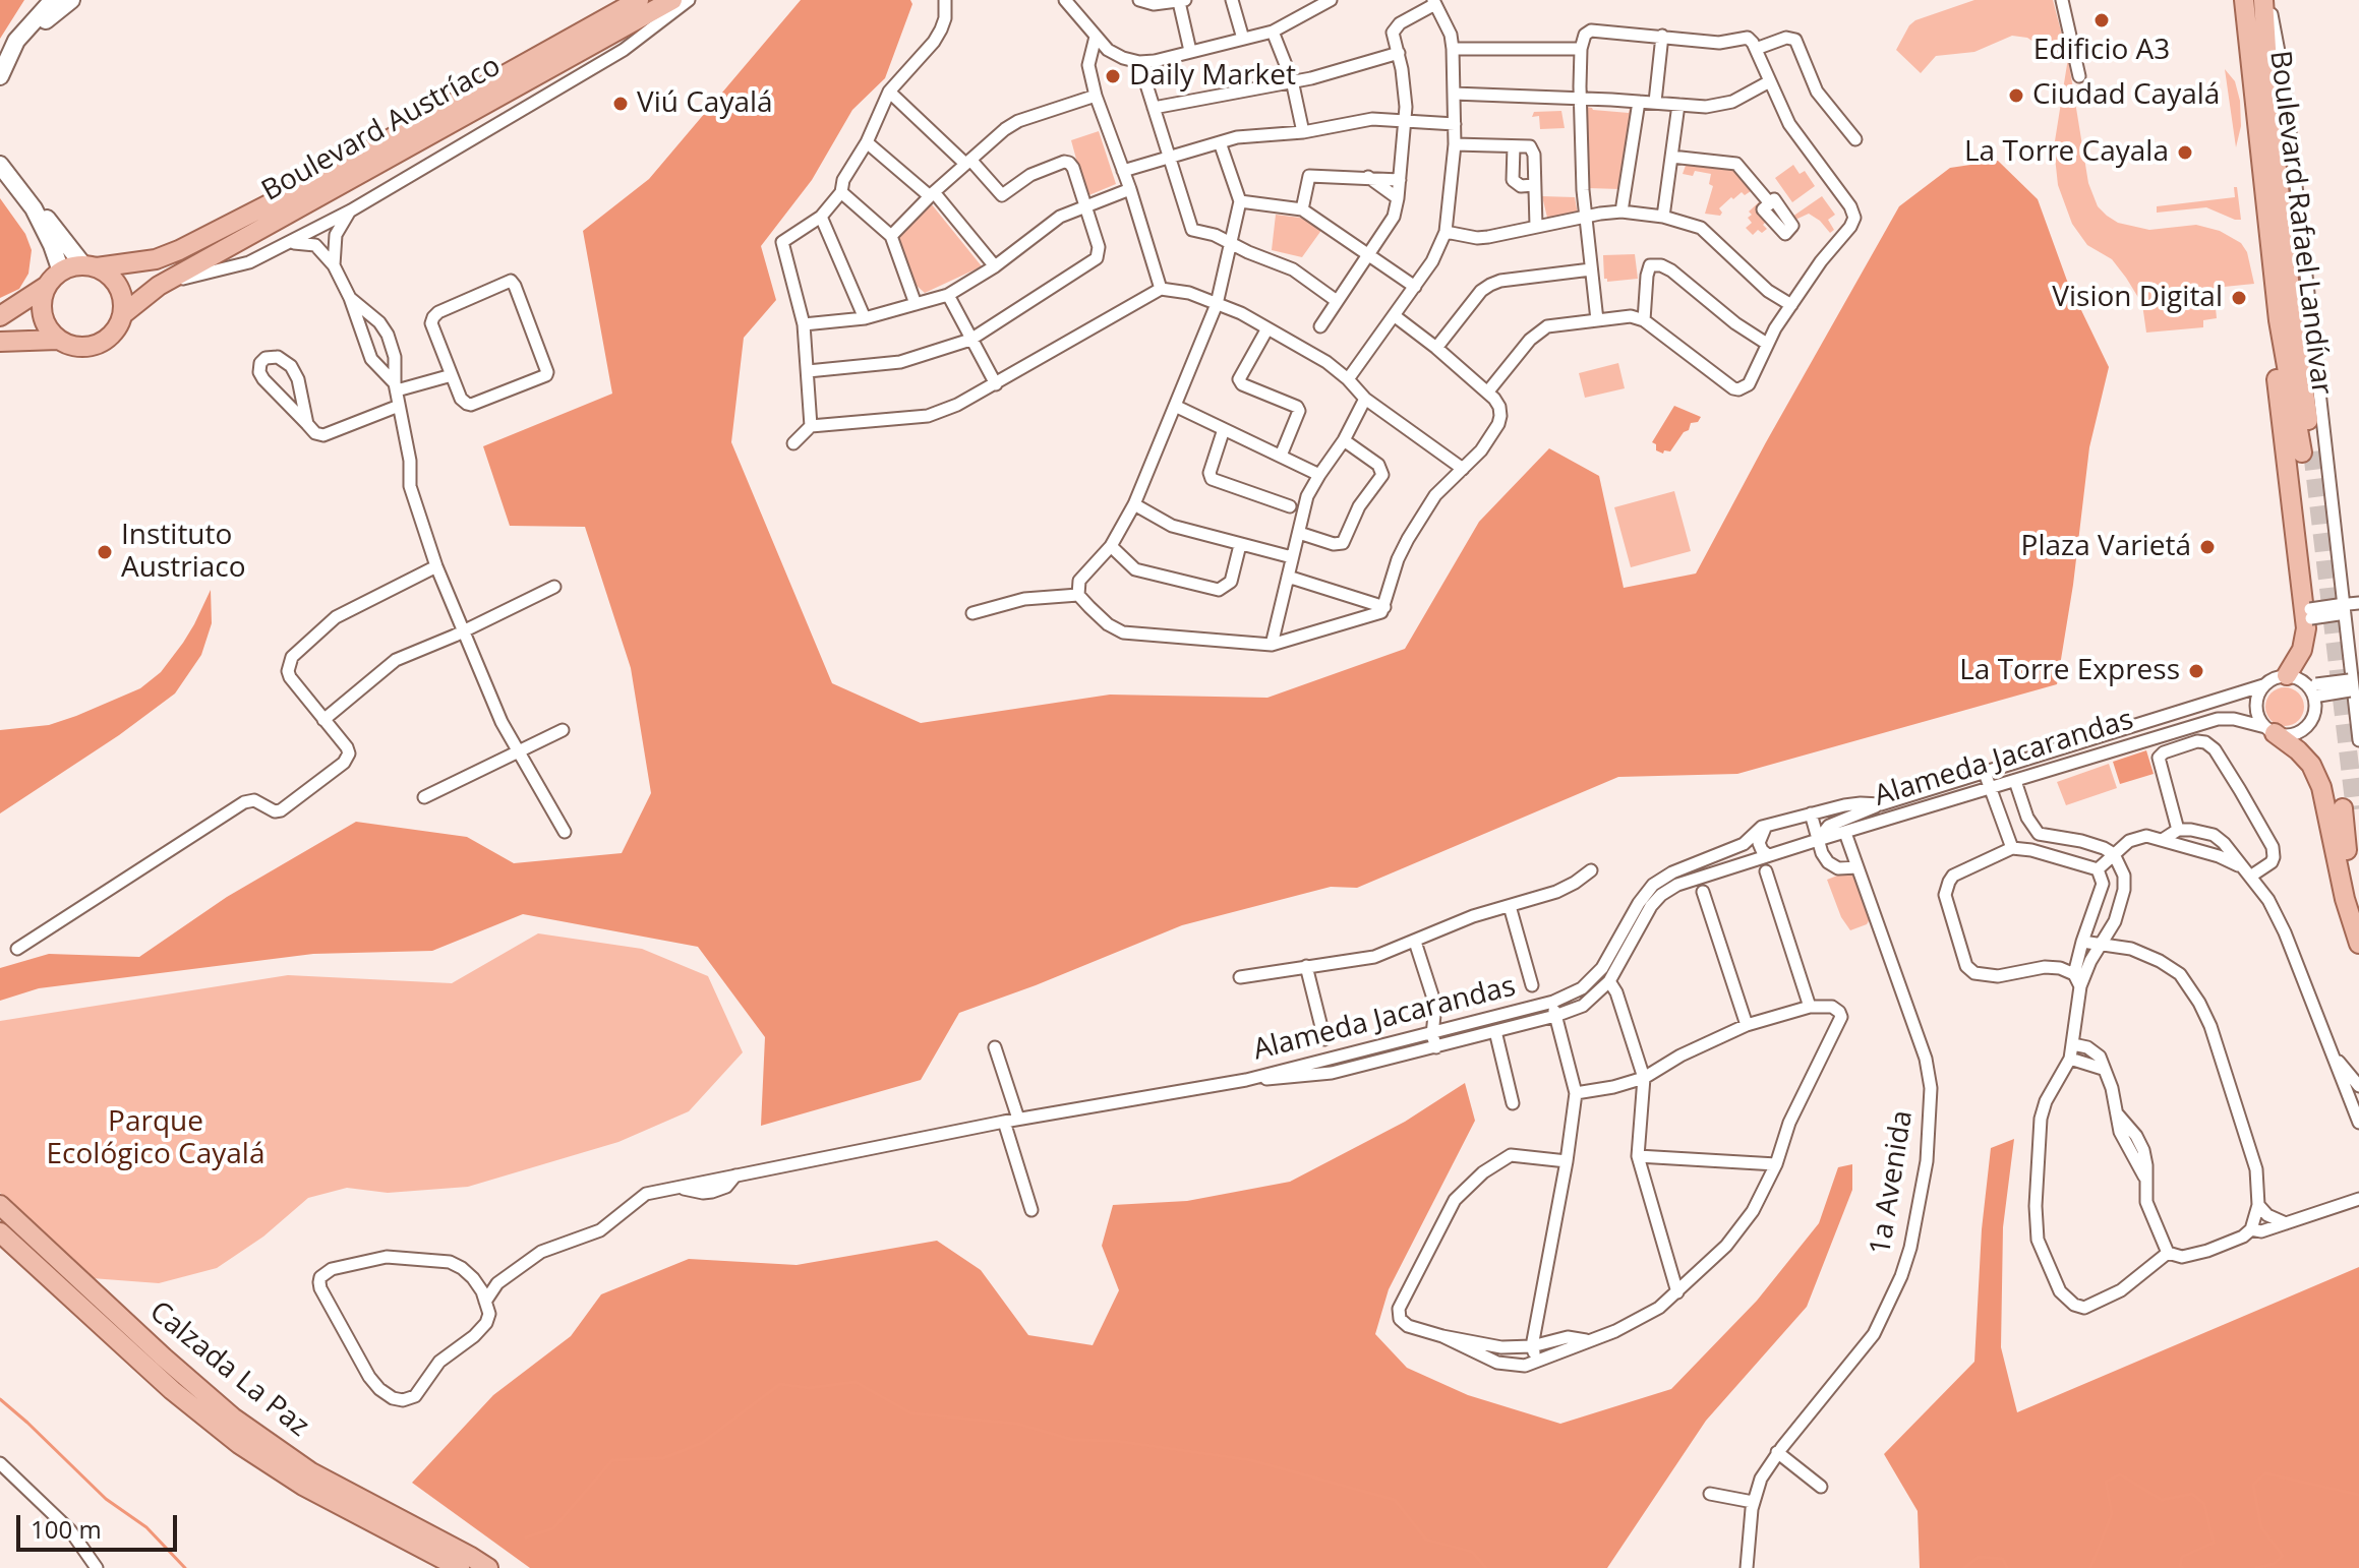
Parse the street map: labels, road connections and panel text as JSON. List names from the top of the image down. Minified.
{"streets":{"main road":["Boulevard Austríaco","Boulevard Rafael Landívar","Calzada La Paz"],"street":["Alameda Jacarandas","1a Avenida"]},"crossings":[["Alameda Jacarandas","1a Avenida"]],"parks":["Parque Ecológico Cayalá"],"places":["Edificio A3","Daily Market","Ciudad Cayalá","Viú Cayalá","La Torre Cayala","Vision Digital","Plaza Varietá","Instituto Austriaco","La Torre Express"],"scale_bar":"100 m"}
